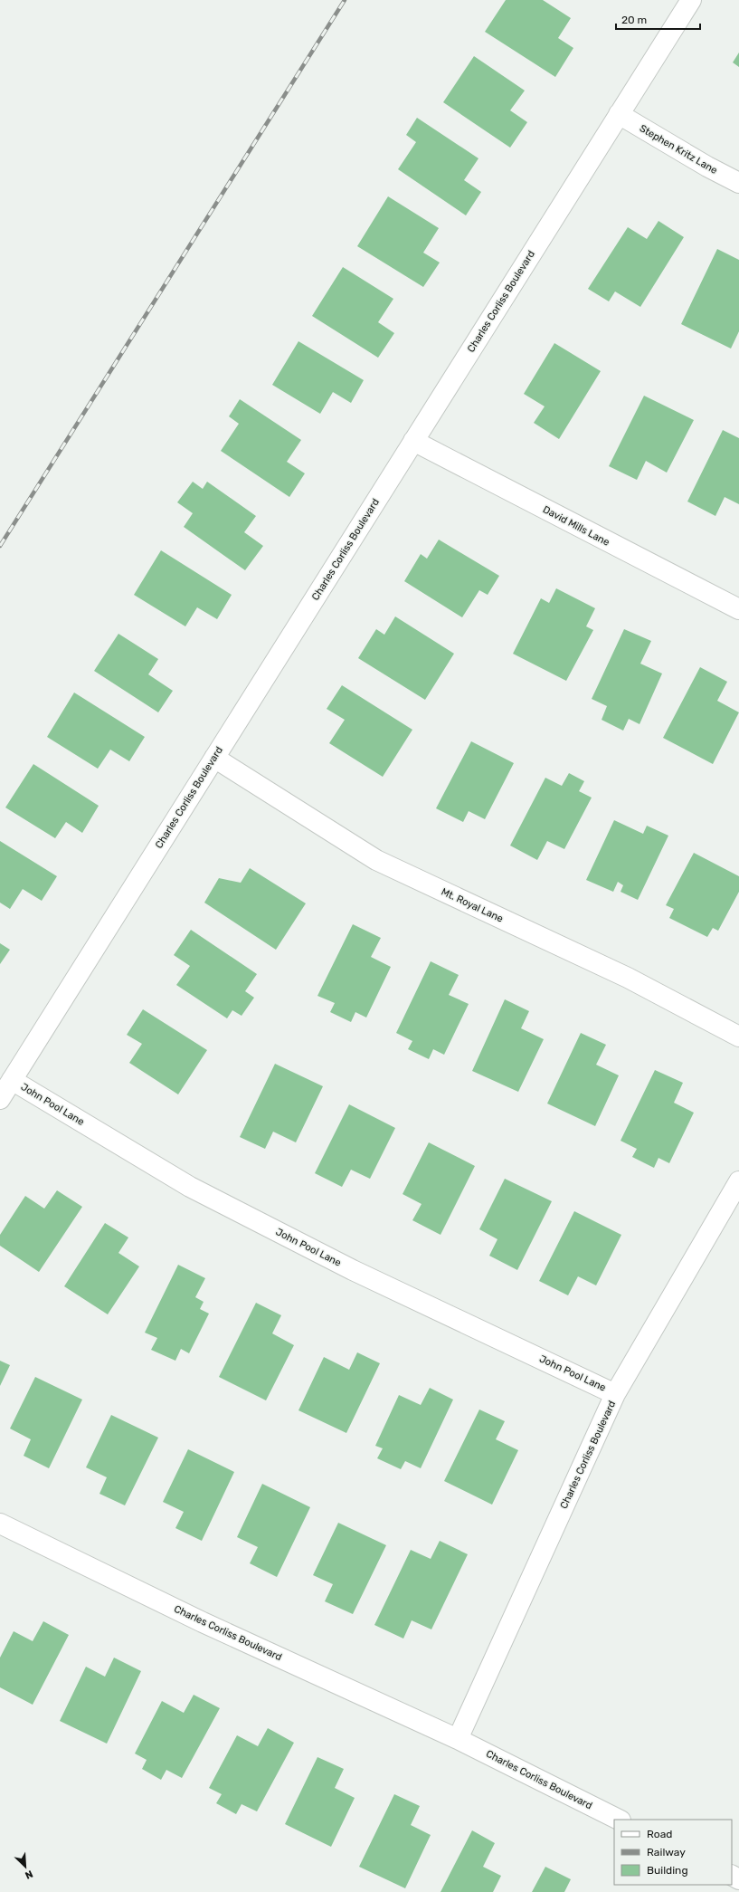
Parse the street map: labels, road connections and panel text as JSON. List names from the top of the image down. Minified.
{"streets":{"street":["Stephen Kritz Lane","Charles Corliss Boulevard","David Mills Lane","Mt. Royal Lane","John Pool Lane"]},"crossings":[["Stephen Kritz Lane","Charles Corliss Boulevard"],["Charles Corliss Boulevard","David Mills Lane"],["Charles Corliss Boulevard","Mt. Royal Lane"],["Charles Corliss Boulevard","John Pool Lane"]],"legend":["Road","Railway","Building"],"scale_bar":"20 m","north":"bottom right"}
